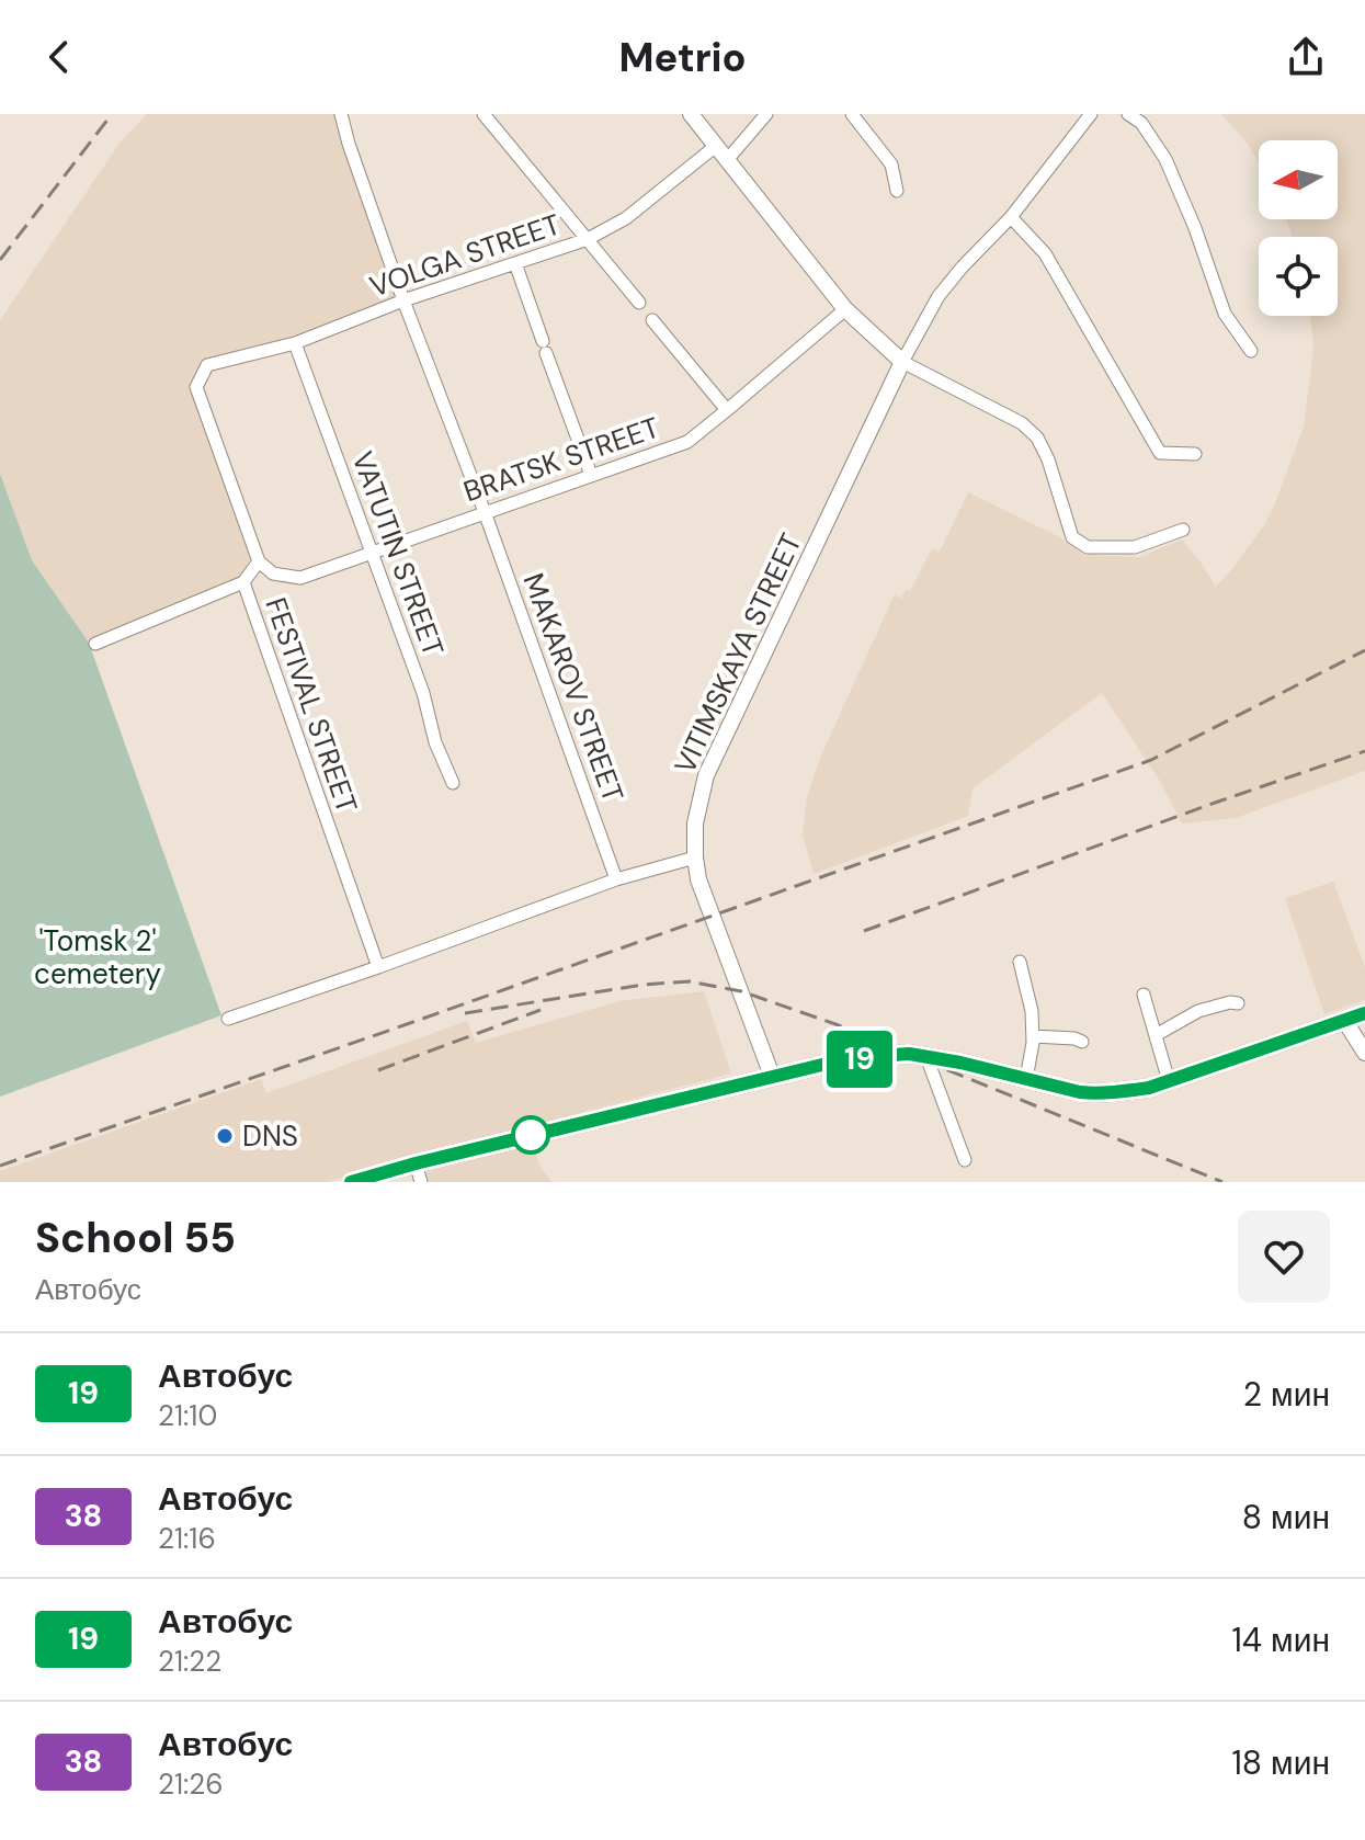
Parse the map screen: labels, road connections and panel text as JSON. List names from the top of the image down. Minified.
{"streets":{"street":["VOLGA STREET","BRATSK STREET","VATUTIN STREET","VITIMSKAYA STREET","MAKAROV STREET","FESTIVAL STREET"]},"crossings":[["VOLGA STREET","VATUTIN STREET"],["VOLGA STREET","FESTIVAL STREET"],["BRATSK STREET","VATUTIN STREET"],["BRATSK STREET","MAKAROV STREET"],["BRATSK STREET","FESTIVAL STREET"]],"parks":["'Tomsk 2' cemetery"],"places":["DNS"],"lines":["bus line 19"],"north":"left","page":{"header":"Metrio","on_map":"19","heading":["School 55","Автобус"],"list":[{"mark":"19","name":"Автобус","note":"21:10","value":"2 мин"},{"mark":"38","name":"Автобус","note":"21:16","value":"8 мин"},{"mark":"19","name":"Автобус","note":"21:22","value":"14 мин"},{"mark":"38","name":"Автобус","note":"21:26","value":"18 мин"}]}}
